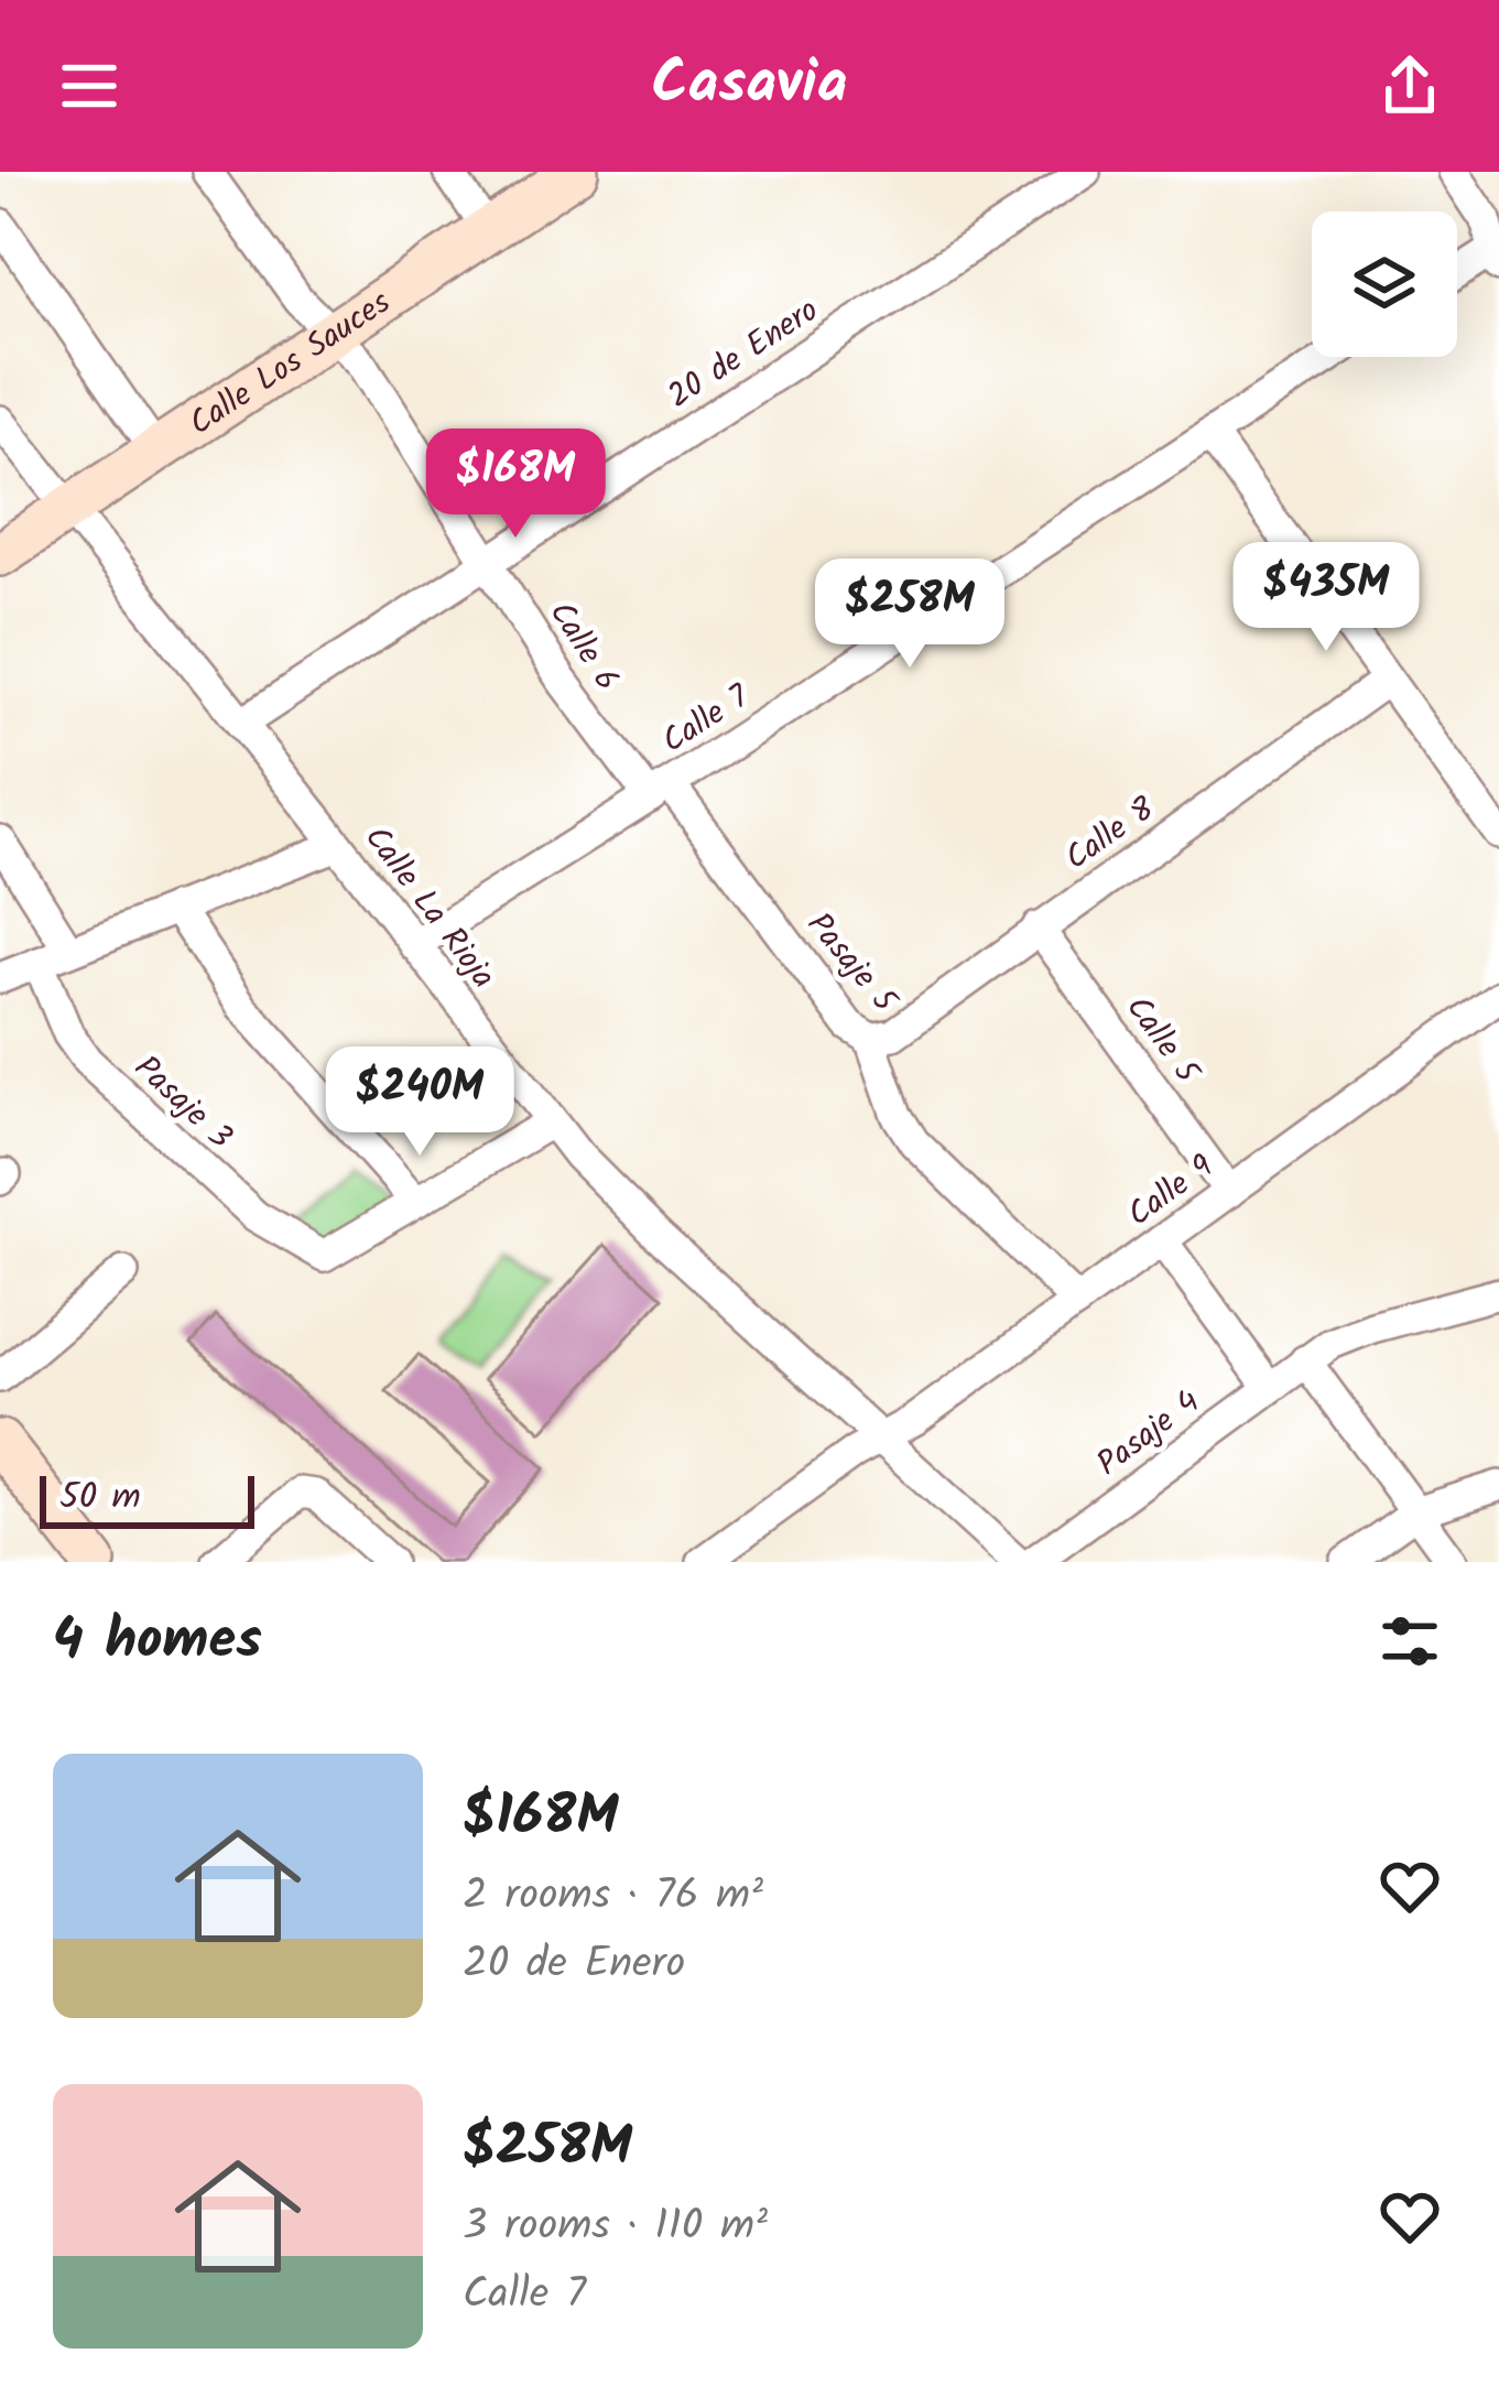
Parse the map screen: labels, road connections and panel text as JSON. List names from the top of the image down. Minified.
{"streets":{"street":["20 de Enero","Calle Los Sauces","Calle 6","Calle 7","Calle 8","Calle La Rioja","Pasaje 5","Calle 5","Pasaje 3","Calle 9","Pasaje 4"]},"crossings":[["20 de Enero","Calle 6"],["20 de Enero","Calle La Rioja"],["Calle Los Sauces","Calle 6"],["Calle Los Sauces","Calle La Rioja"],["Calle 6","Calle 7"],["Calle 6","Pasaje 5"],["Calle 7","Calle La Rioja"],["Calle 7","Pasaje 5"],["Calle 8","Pasaje 5"],["Calle 8","Calle 5"],["Calle La Rioja","Calle 9"],["Pasaje 5","Calle 9"],["Calle 5","Calle 9"]],"scale_bar":"50 m","page":{"header":"Casavia","price":["$168M","$435M","$258M","$240M"],"scale":"50 m","heading":"4 homes","list":[{"name":"$168M","note":"2 rooms · 76 m² · 20 de Enero"},{"name":"$258M","note":"3 rooms · 110 m² · Calle 7"}]}}
